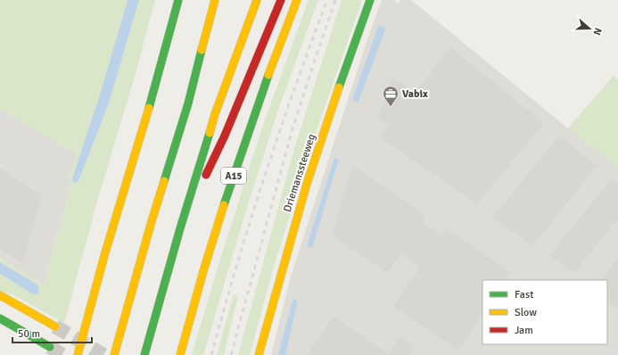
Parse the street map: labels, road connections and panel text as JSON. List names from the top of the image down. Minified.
{"streets":{"main road":["Driemanssteeweg","A15"]},"places":{"office":["Vabix"]},"legend":["Fast","Slow","Jam"],"scale_bar":"50 m","north":"right"}
